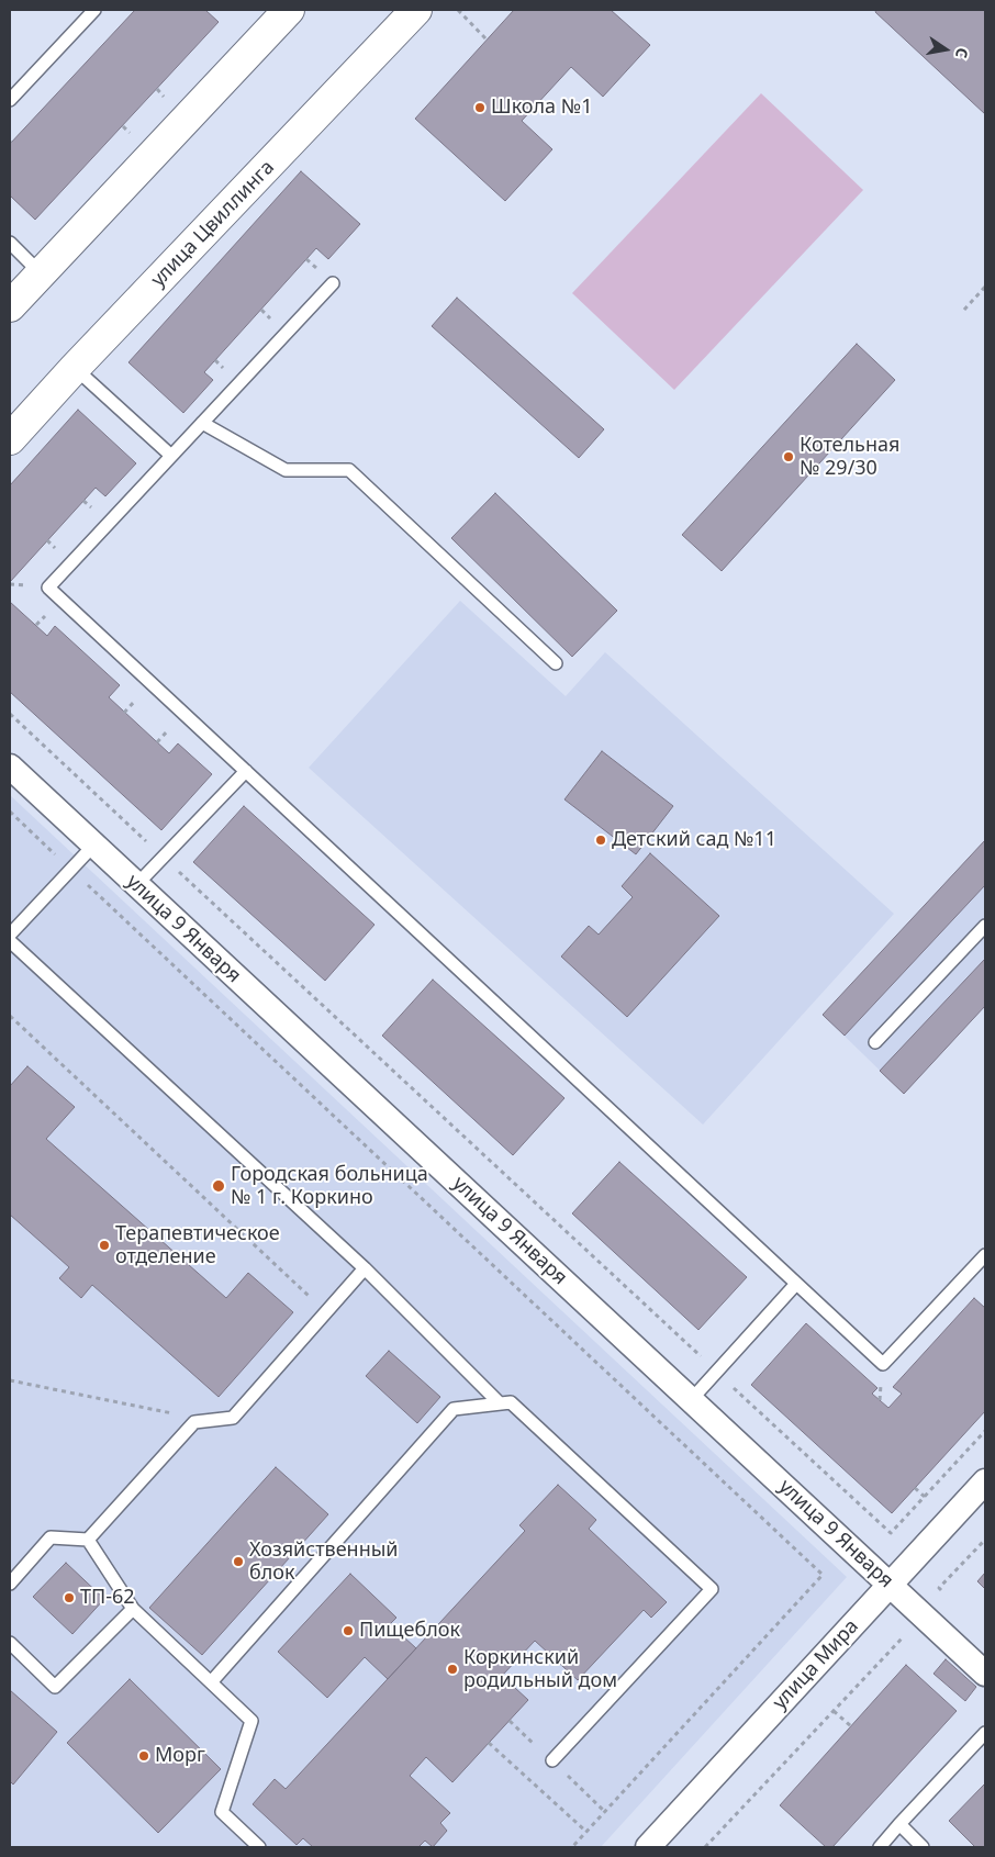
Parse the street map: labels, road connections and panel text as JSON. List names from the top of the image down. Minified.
{"streets":{"street":["улица Цвиллинга","улица 9 Января","улица Мира"]},"crossings":[["улица 9 Января","улица Мира"]],"places":["Школа №1","Котельная № 29/30","Детский сад №11","Городская больница № 1 г. Коркино","Терапевтическое отделение","Хозяйственный блок","ТП-62","Пищеблок","Коркинский родильный дом","Морг"],"north":"right"}
